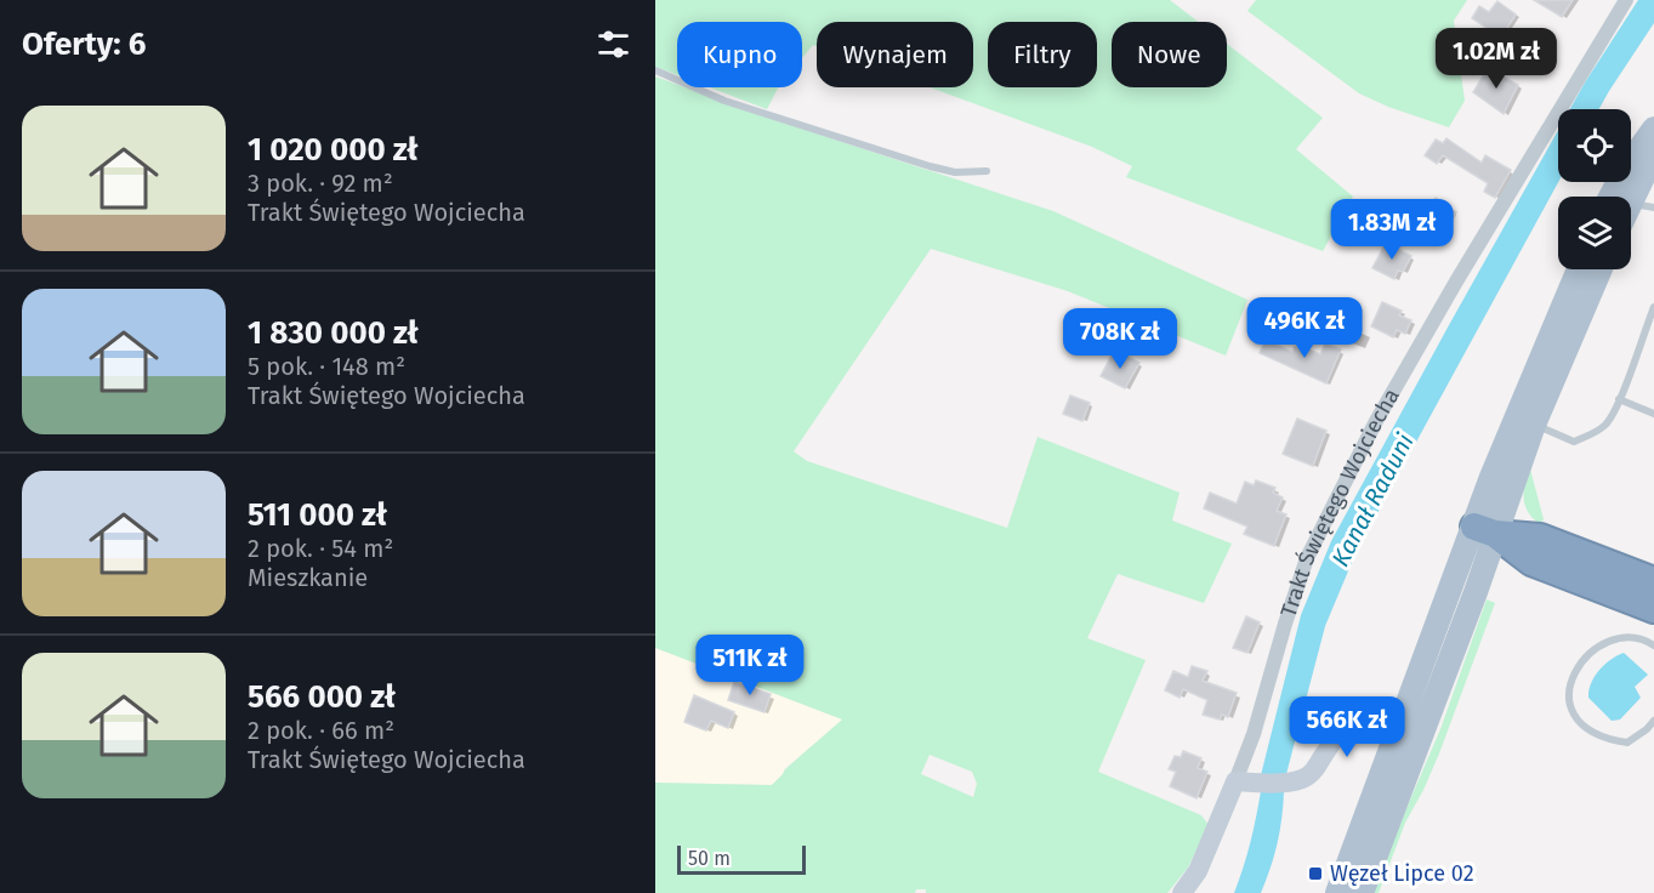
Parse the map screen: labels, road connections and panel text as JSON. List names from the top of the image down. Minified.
{"streets":{"street":["Trakt Świętego Wojciecha"]},"water":["Kanał Raduni"],"places":{"transit":["Węzeł Lipce 02"]},"scale_bar":"50 m","page":{"heading":"Oferty: 6","chip":["Kupno","Wynajem","Filtry","Nowe"],"price":["1.02M zł","1.83M zł","496K zł","708K zł","511K zł","566K zł"],"list":[{"name":"1 020 000 zł","note":"3 pok. · 92 m² · Trakt Świętego Wojciecha"},{"name":"1 830 000 zł","note":"5 pok. · 148 m² · Trakt Świętego Wojciecha"},{"name":"511 000 zł","note":"2 pok. · 54 m² · Mieszkanie"},{"name":"566 000 zł","note":"2 pok. · 66 m² · Trakt Świętego Wojciecha"}],"scale":"50 m"}}
